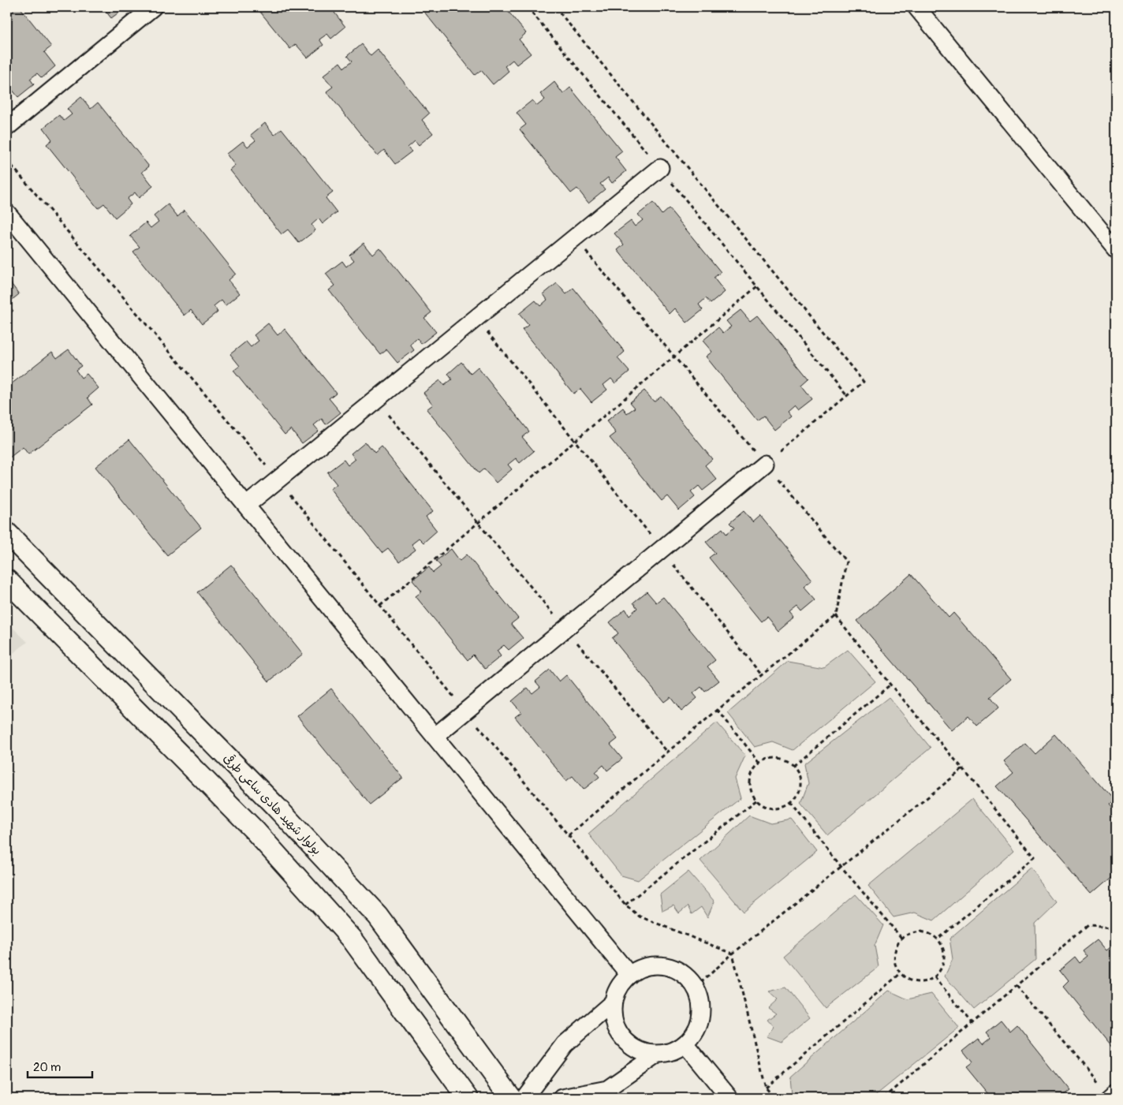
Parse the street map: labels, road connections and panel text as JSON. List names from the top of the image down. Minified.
{"streets":{"street":["بولوار شهید هادی ساعی طرقی"]},"scale_bar":"20 m"}
